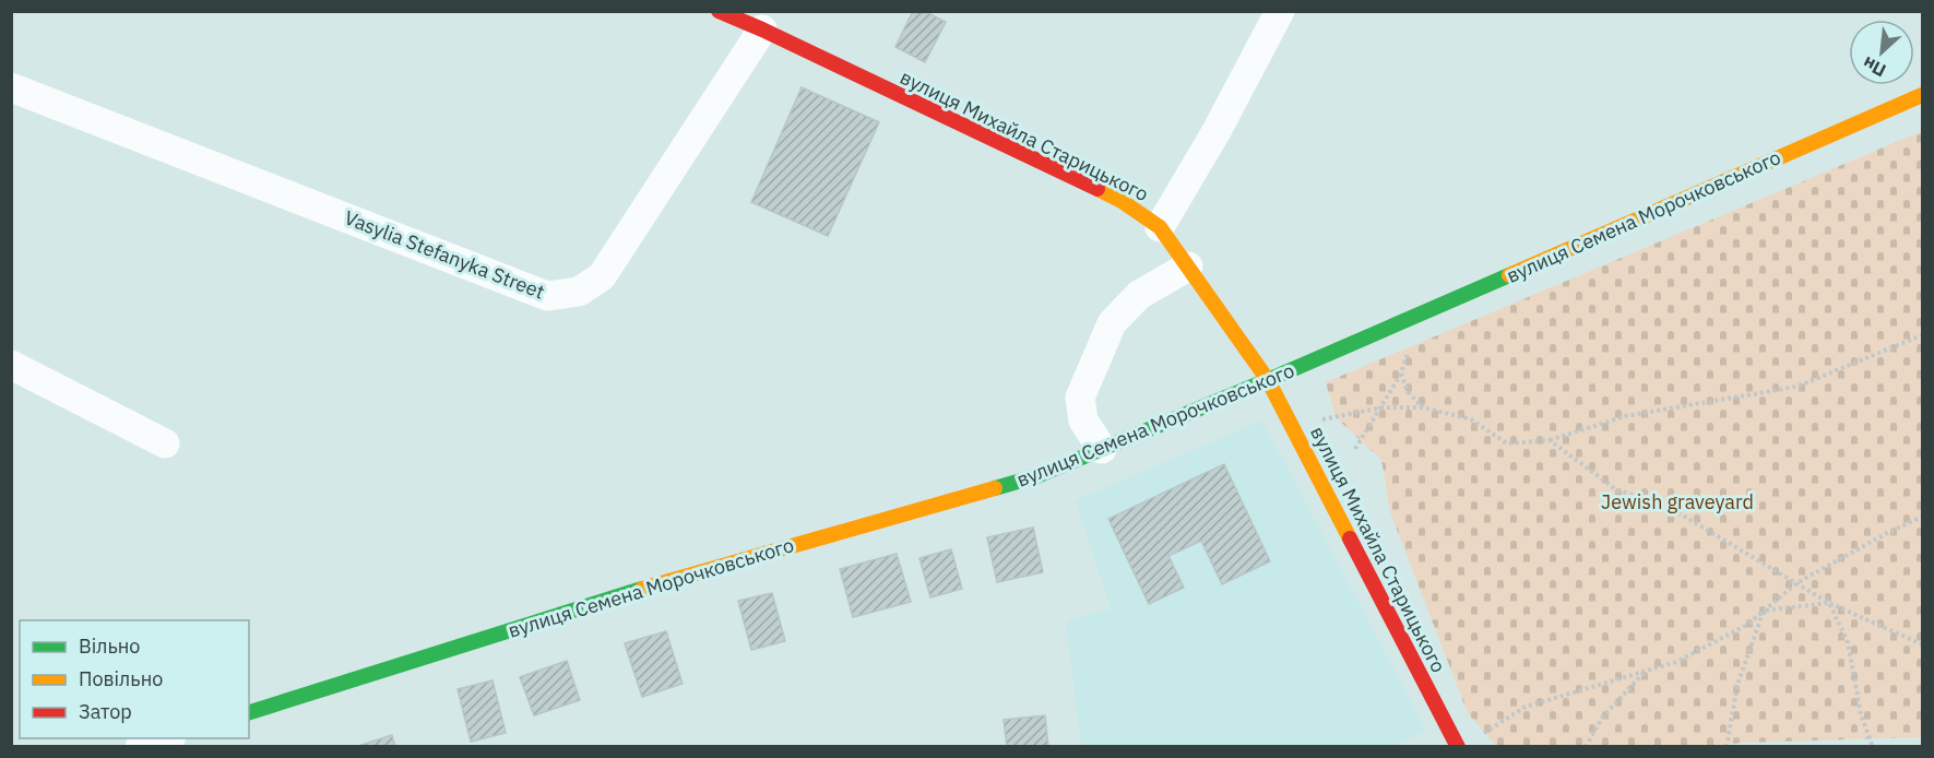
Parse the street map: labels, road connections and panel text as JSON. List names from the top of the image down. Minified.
{"streets":{"street":["вулиця Михайла Старицького","вулиця Семена Морочковського","Vasylia Stefanyka Street"]},"crossings":[["вулиця Михайла Старицького","вулиця Семена Морочковського"],["вулиця Михайла Старицького","Vasylia Stefanyka Street"]],"parks":["Jewish graveyard"],"legend":["Вільно","Повільно","Затор"],"north":"bottom left"}
